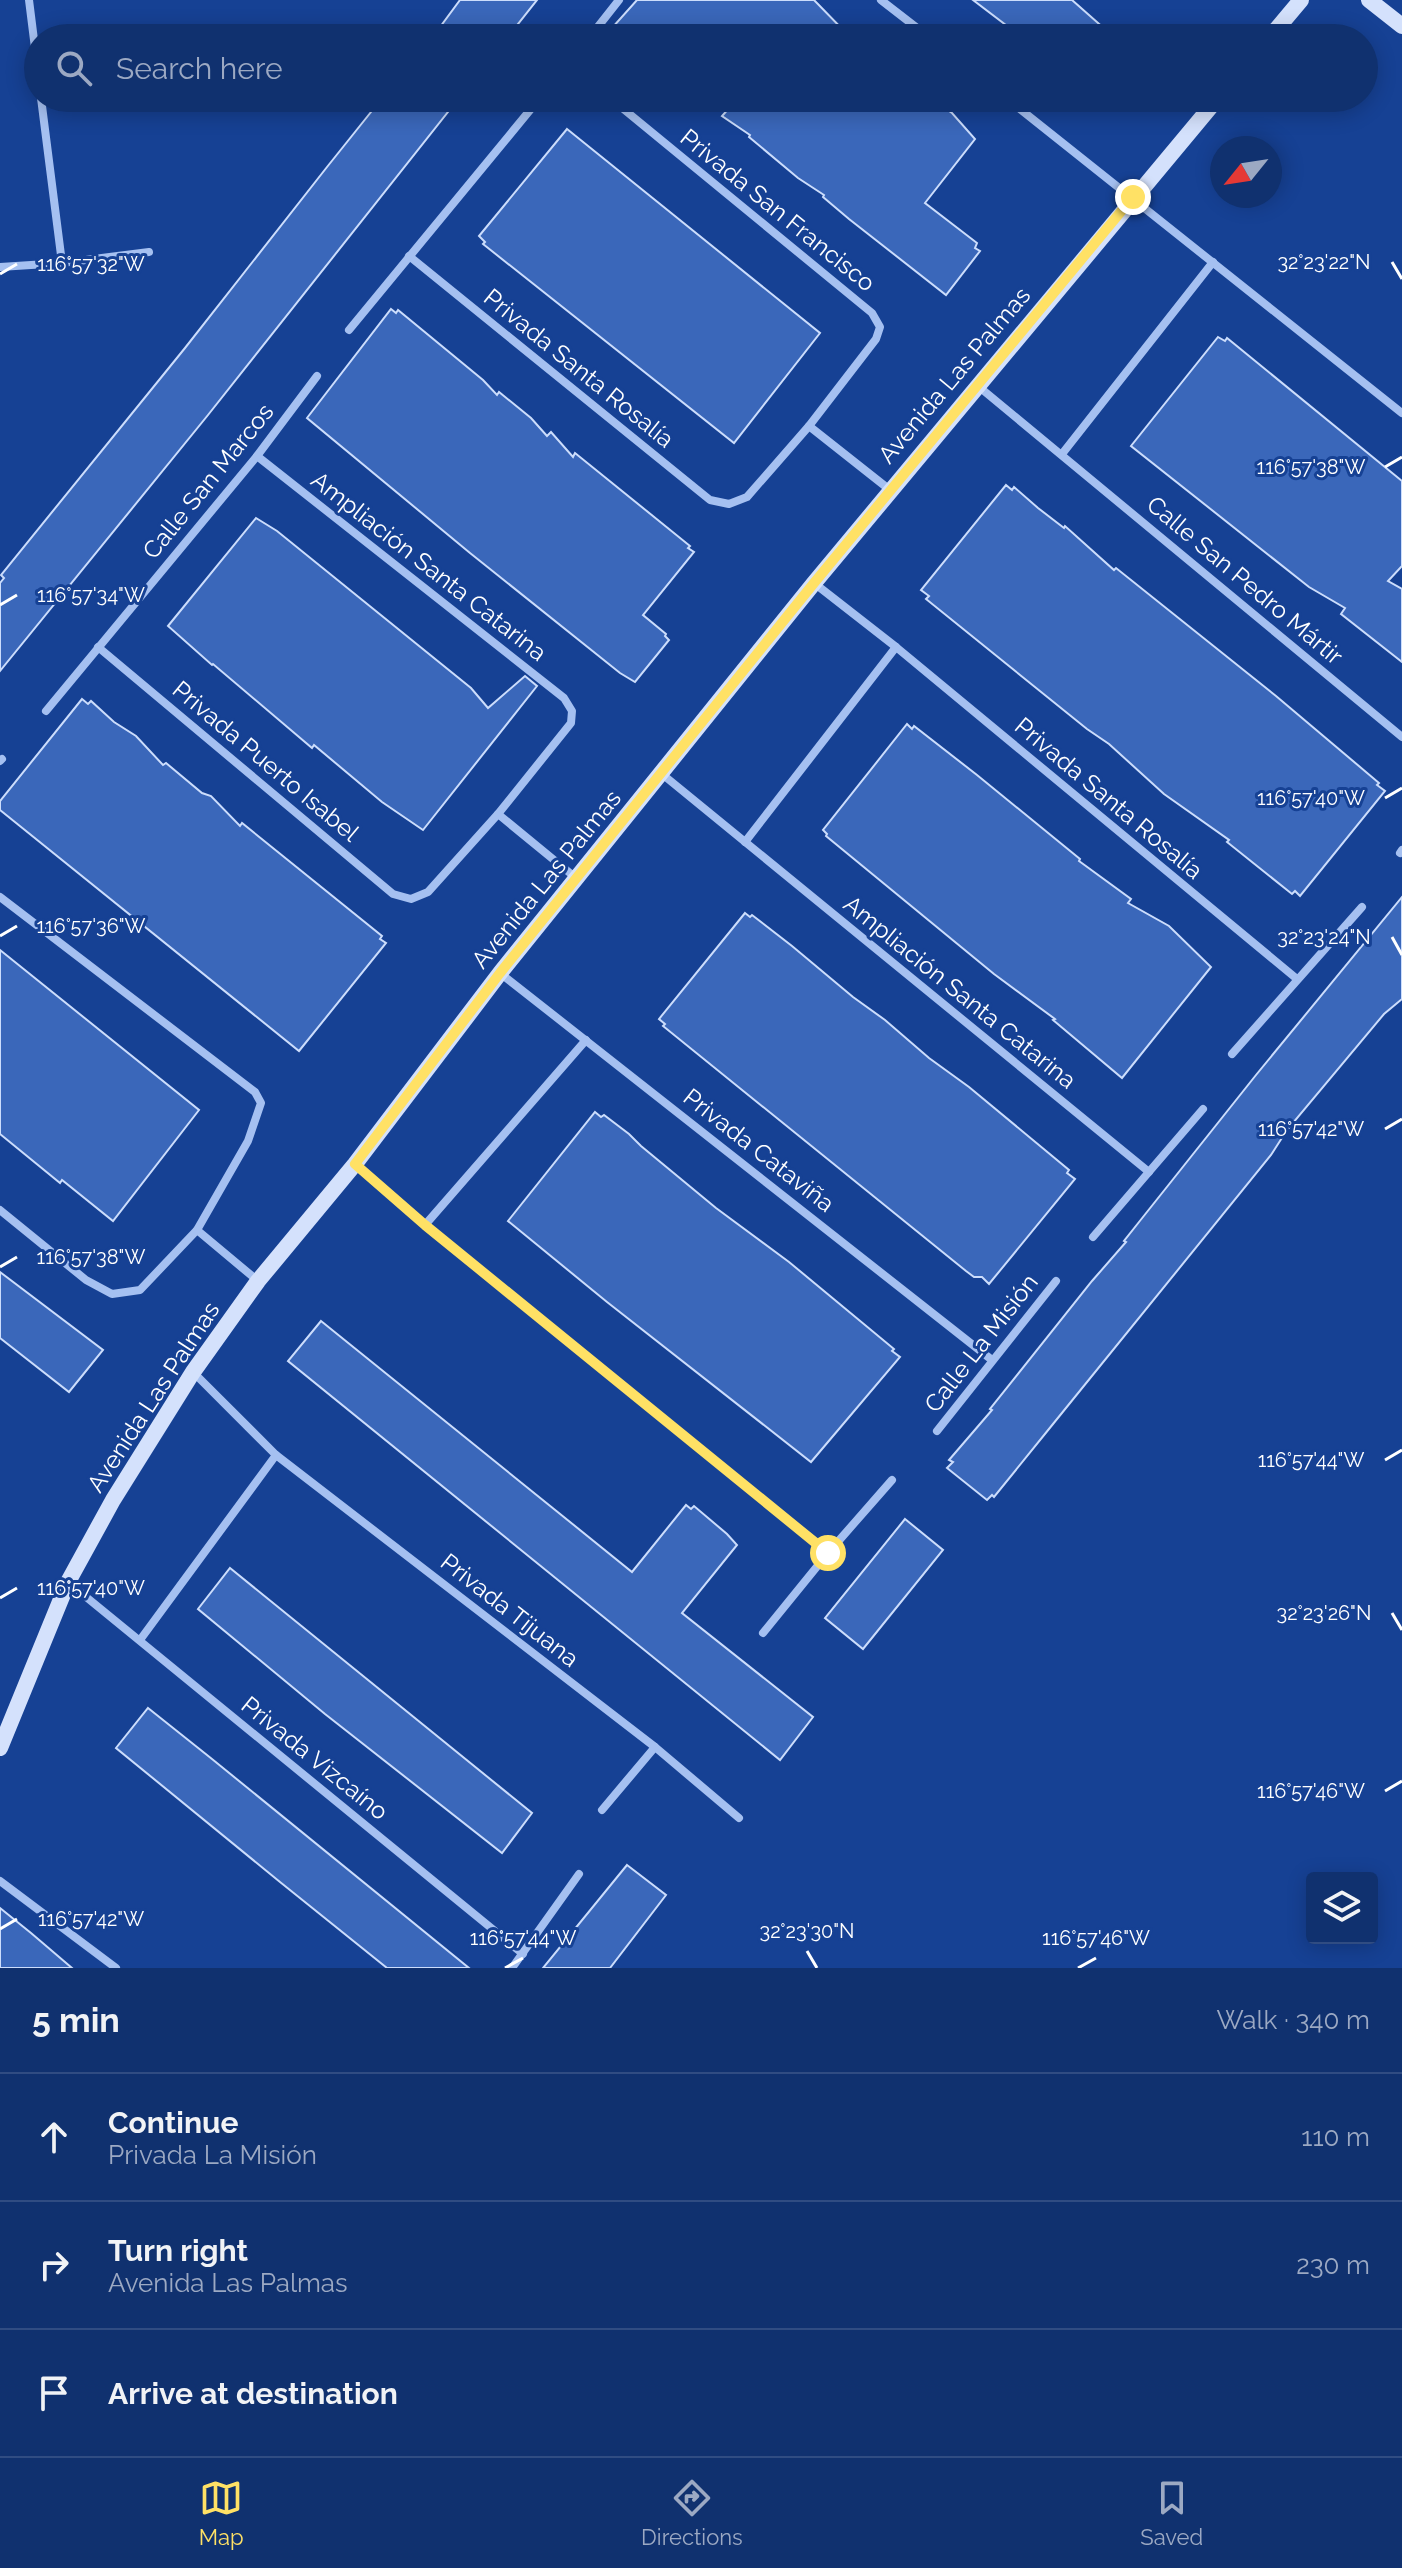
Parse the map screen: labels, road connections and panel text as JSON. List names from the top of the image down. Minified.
{"streets":{"main road":["Avenida Las Palmas"],"street":["Privada San Francisco","Privada Santa Rosalía","Calle San Marcos","Ampliación Santa Catarina","Calle San Pedro Mártir","Privada Puerto Isabel","Privada Cataviña","Calle La Misión","Privada Tijuana","Privada Vizcaíno"]},"crossings":[["Privada San Francisco","Privada Santa Rosalía"],["Privada Santa Rosalía","Avenida Las Palmas"],["Avenida Las Palmas","Ampliación Santa Catarina"],["Avenida Las Palmas","Calle San Pedro Mártir"],["Avenida Las Palmas","Privada Cataviña"],["Avenida Las Palmas","Privada Tijuana"],["Avenida Las Palmas","Privada Vizcaíno"],["Calle San Marcos","Ampliación Santa Catarina"],["Calle San Marcos","Privada Puerto Isabel"],["Ampliación Santa Catarina","Privada Puerto Isabel"],["Privada Cataviña","Calle La Misión"]],"north":"bottom left","page":{"search":"Search here","heading":["5 min","Walk · 340 m"],"list":[["Continue","Privada La Misión","110 m"],["Turn right","Avenida Las Palmas","230 m"],"Arrive at destination"],"nav":["Map","Directions","Saved"]},"coordinates":["32°23'22\"N","116°57'32\"W","116°57'38\"W","116°57'34\"W","116°57'40\"W","116°57'36\"W","32°23'24\"N","116°57'42\"W","116°57'44\"W","32°23'26\"N","116°57'46\"W","32°23'30\"N"]}
